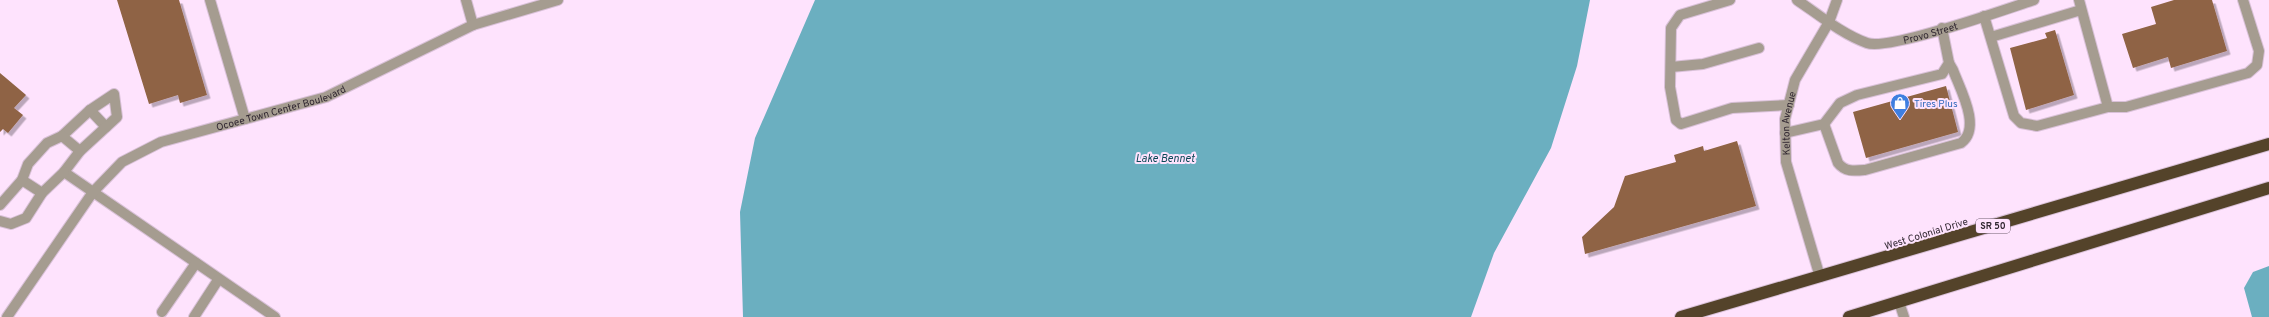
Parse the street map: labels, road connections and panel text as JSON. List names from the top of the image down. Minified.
{"streets":{"highway":["SR 50","West Colonial Drive"],"street":["Provo Street","Ocoee Town Center Boulevard","Kelton Avenue"]},"crossings":[["Provo Street","Kelton Avenue"],["Kelton Avenue","West Colonial Drive"]],"water":["Lake Bennet"],"places":{"shop":["Tires Plus"]}}
